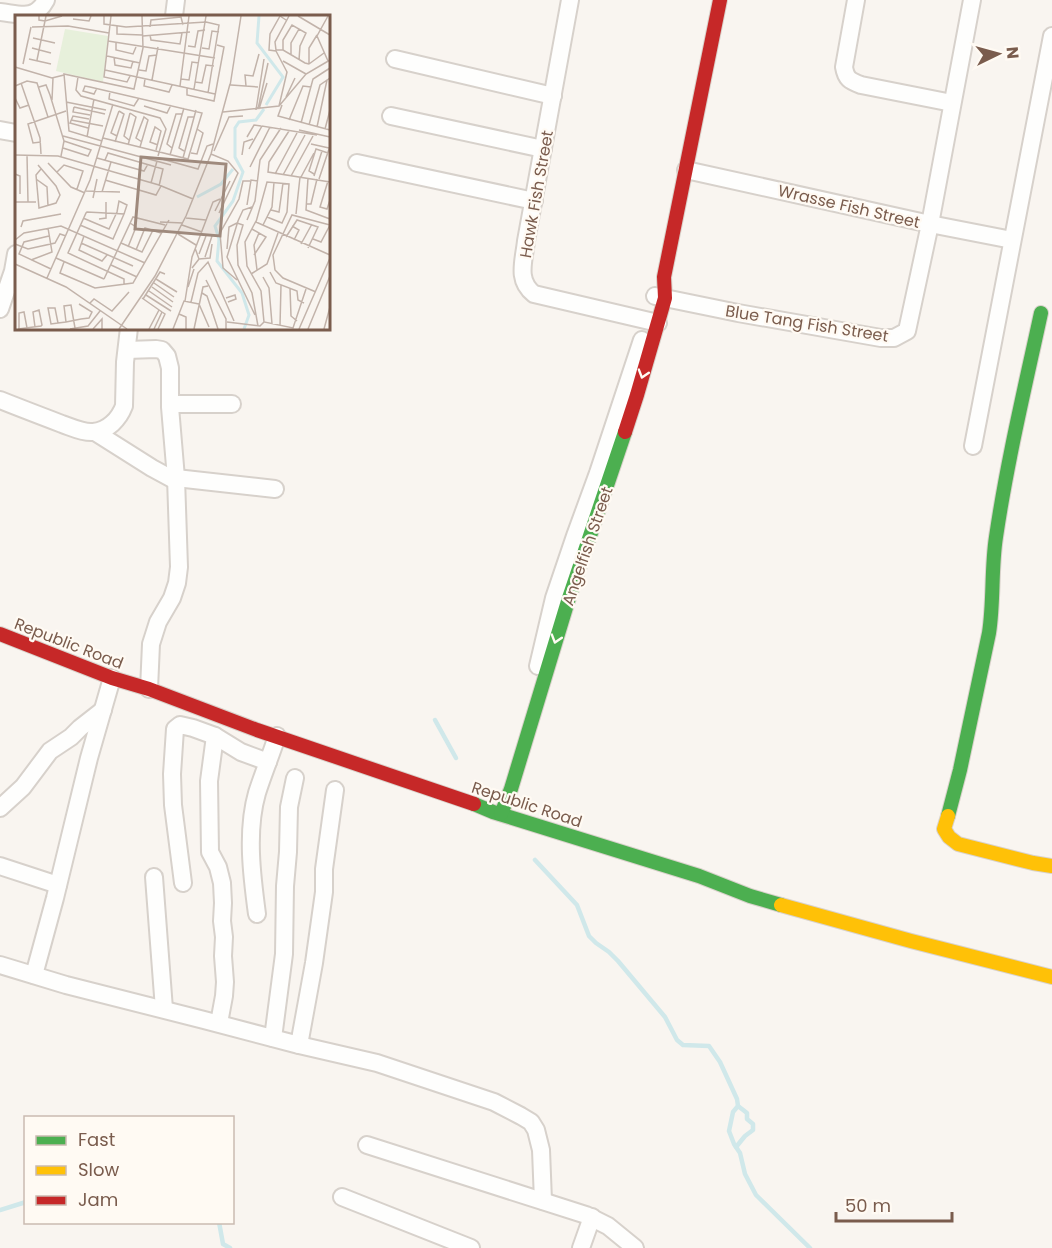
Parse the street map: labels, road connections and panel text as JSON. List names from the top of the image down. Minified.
{"streets":{"street":["Hawk Fish Street","Wrasse Fish Street","Blue Tang Fish Street","Angelfish Street","Republic Road"]},"crossings":[["Hawk Fish Street","Angelfish Street"],["Wrasse Fish Street","Blue Tang Fish Street"],["Wrasse Fish Street","Angelfish Street"],["Blue Tang Fish Street","Angelfish Street"],["Angelfish Street","Republic Road"]],"legend":["Fast","Slow","Jam"],"scale_bar":"50 m","north":"right"}
